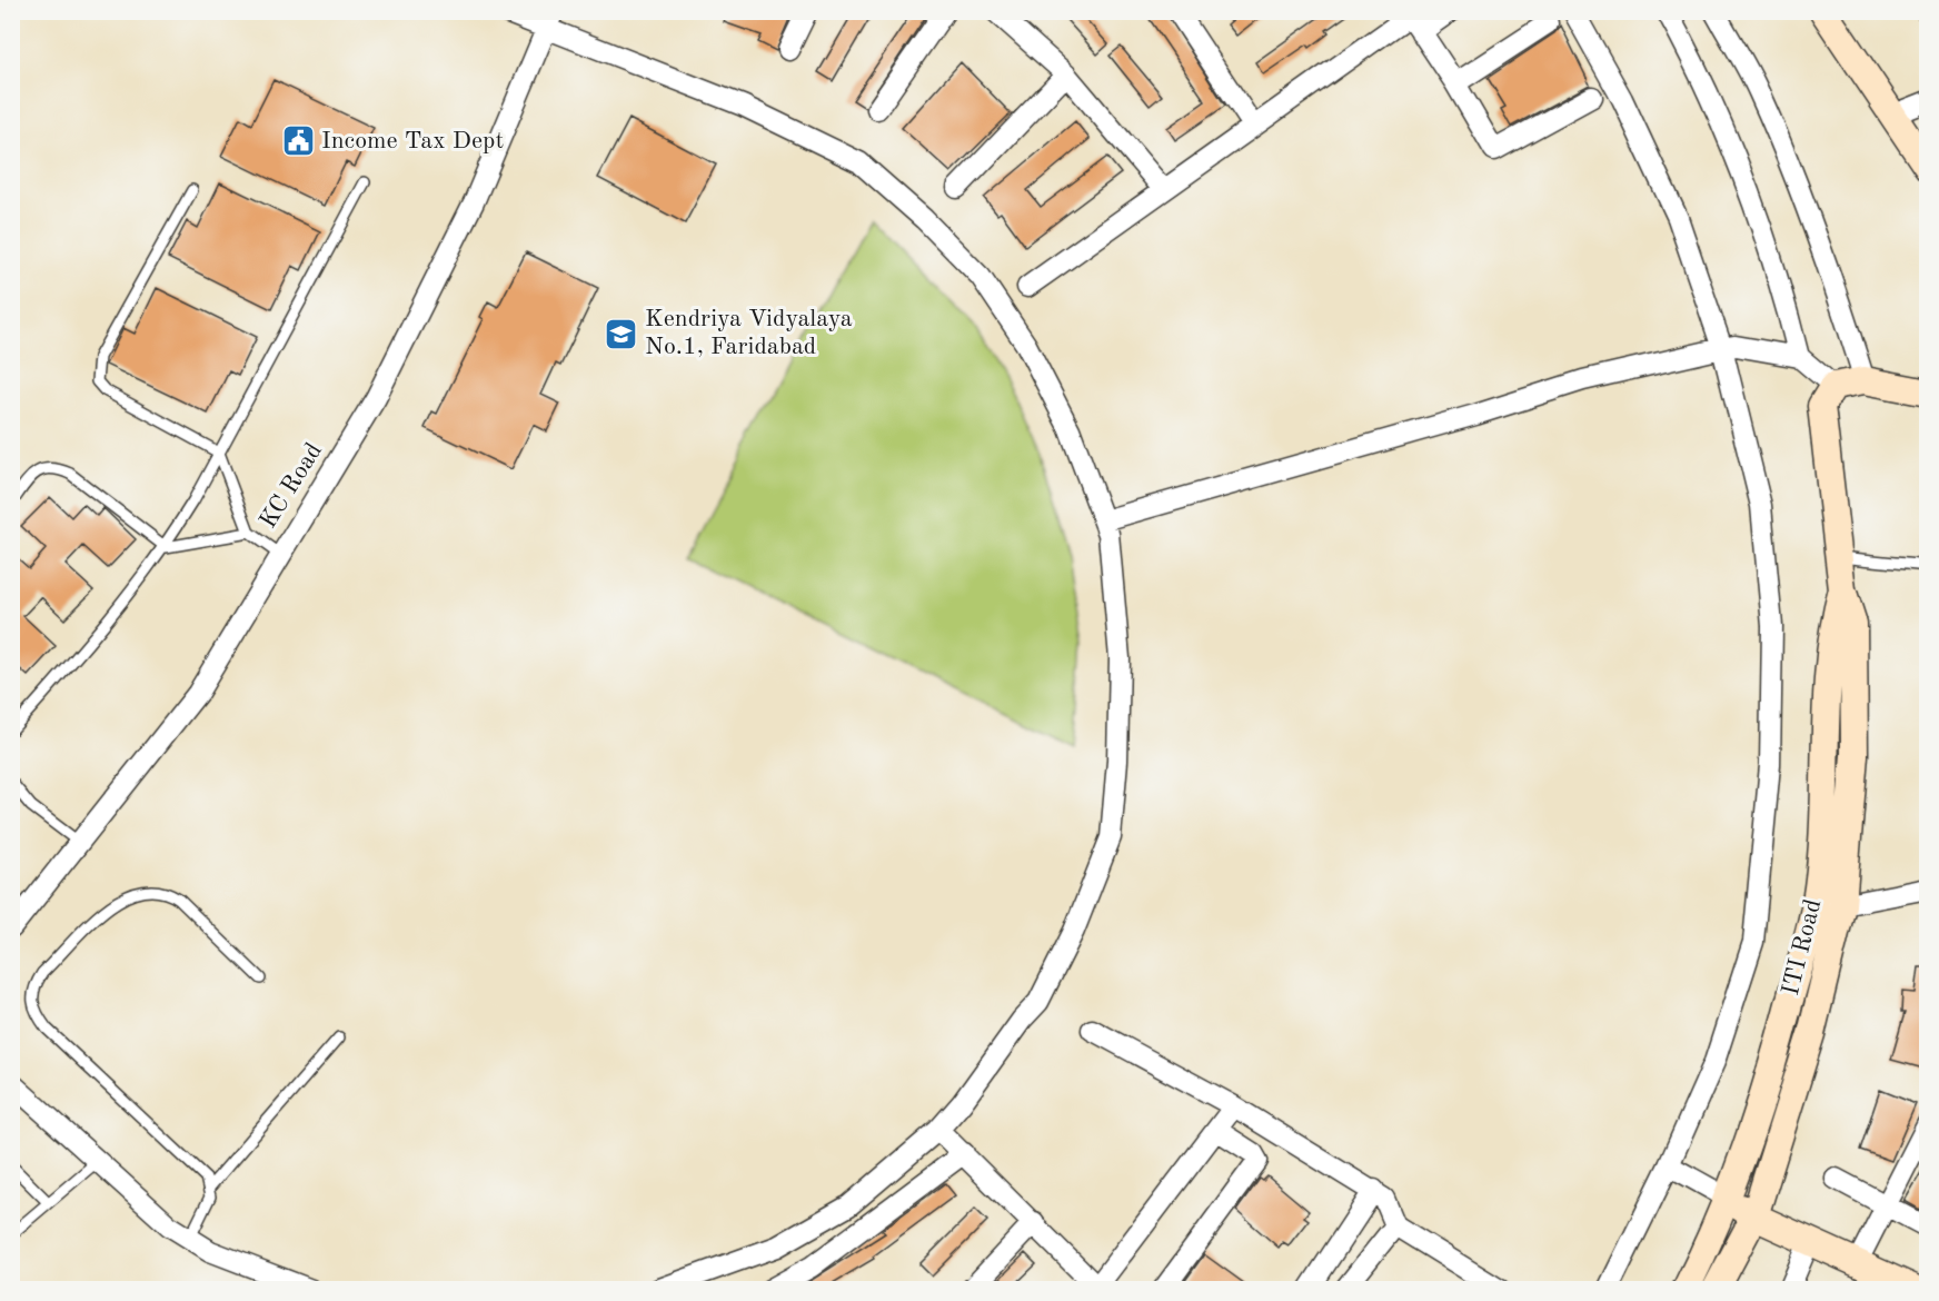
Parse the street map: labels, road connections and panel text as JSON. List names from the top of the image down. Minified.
{"streets":{"street":["KC Road","ITI Road"]},"places":{"public building":["Income Tax Dept"],"school or university":["Kendriya Vidyalaya No.1, Faridabad"]}}
